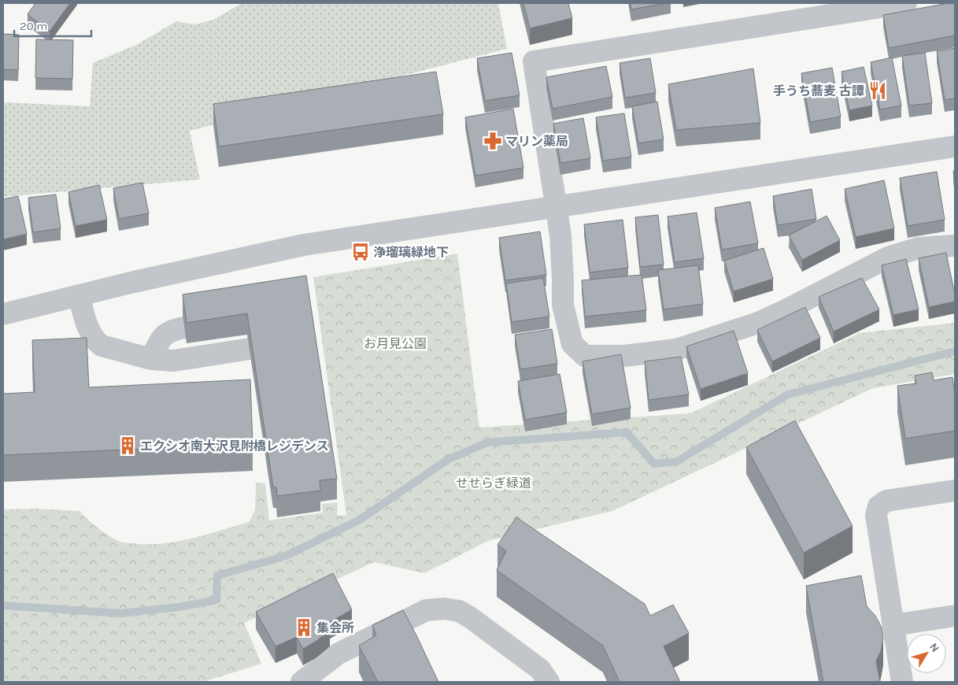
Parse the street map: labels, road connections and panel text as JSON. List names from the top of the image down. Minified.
{"parks":["お月見公園","せせらぎ緑道"],"places":{"restaurant":["手うち蕎麦 古譚"],"pharmacy":["マリン薬局"],"bus stop":["浄瑠璃緑地下"],"building":["エクシオ南大沢見附橋レジデンス","集会所"]},"scale_bar":"20 m","north":"top right"}
